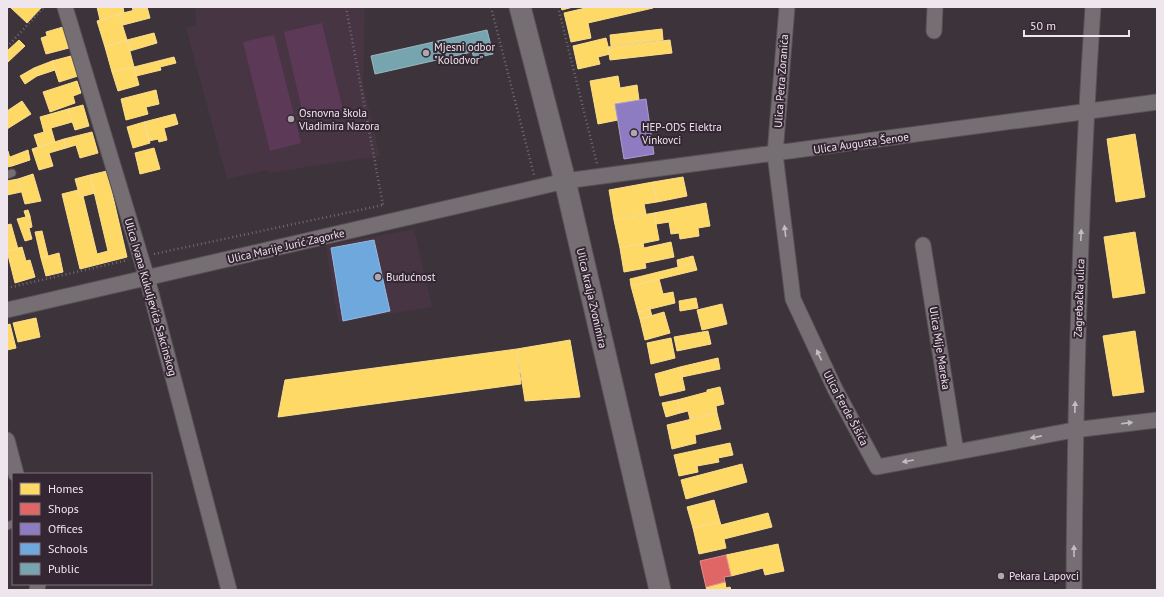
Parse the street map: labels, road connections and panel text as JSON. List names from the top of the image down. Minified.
{"streets":{"main road":["Ulica kralja Zvonimira"],"street":["Ulica Petra Zoranića","Ulica Augusta Šenoe","Ulica Marije Jurić Zagorke","Ulica Ivana Kukuljevića Sakcinskog","Zagrebačka ulica","Ulica Mije Mareka","Ulica Ferde Šišića"]},"crossings":[["Ulica Petra Zoranića","Ulica Augusta Šenoe"],["Ulica Petra Zoranića","Ulica Ferde Šišića"],["Ulica Augusta Šenoe","Ulica Marije Jurić Zagorke"],["Ulica Augusta Šenoe","Ulica kralja Zvonimira"],["Ulica Augusta Šenoe","Zagrebačka ulica"],["Ulica Augusta Šenoe","Ulica Ferde Šišića"],["Ulica Marije Jurić Zagorke","Ulica Ivana Kukuljevića Sakcinskog"],["Ulica Marije Jurić Zagorke","Ulica kralja Zvonimira"],["Zagrebačka ulica","Ulica Ferde Šišića"],["Ulica Mije Mareka","Ulica Ferde Šišića"]],"one_way":["Zagrebačka ulica"],"places":["Mjesni odbor \"Kolodvor\"","Osnovna škola Vladimira Nazora","HEP-ODS Elektra Vinkovci","Budućnost","Pekara Lapovci"],"legend":["Homes","Shops","Offices","Schools","Public"],"scale_bar":"50 m"}
